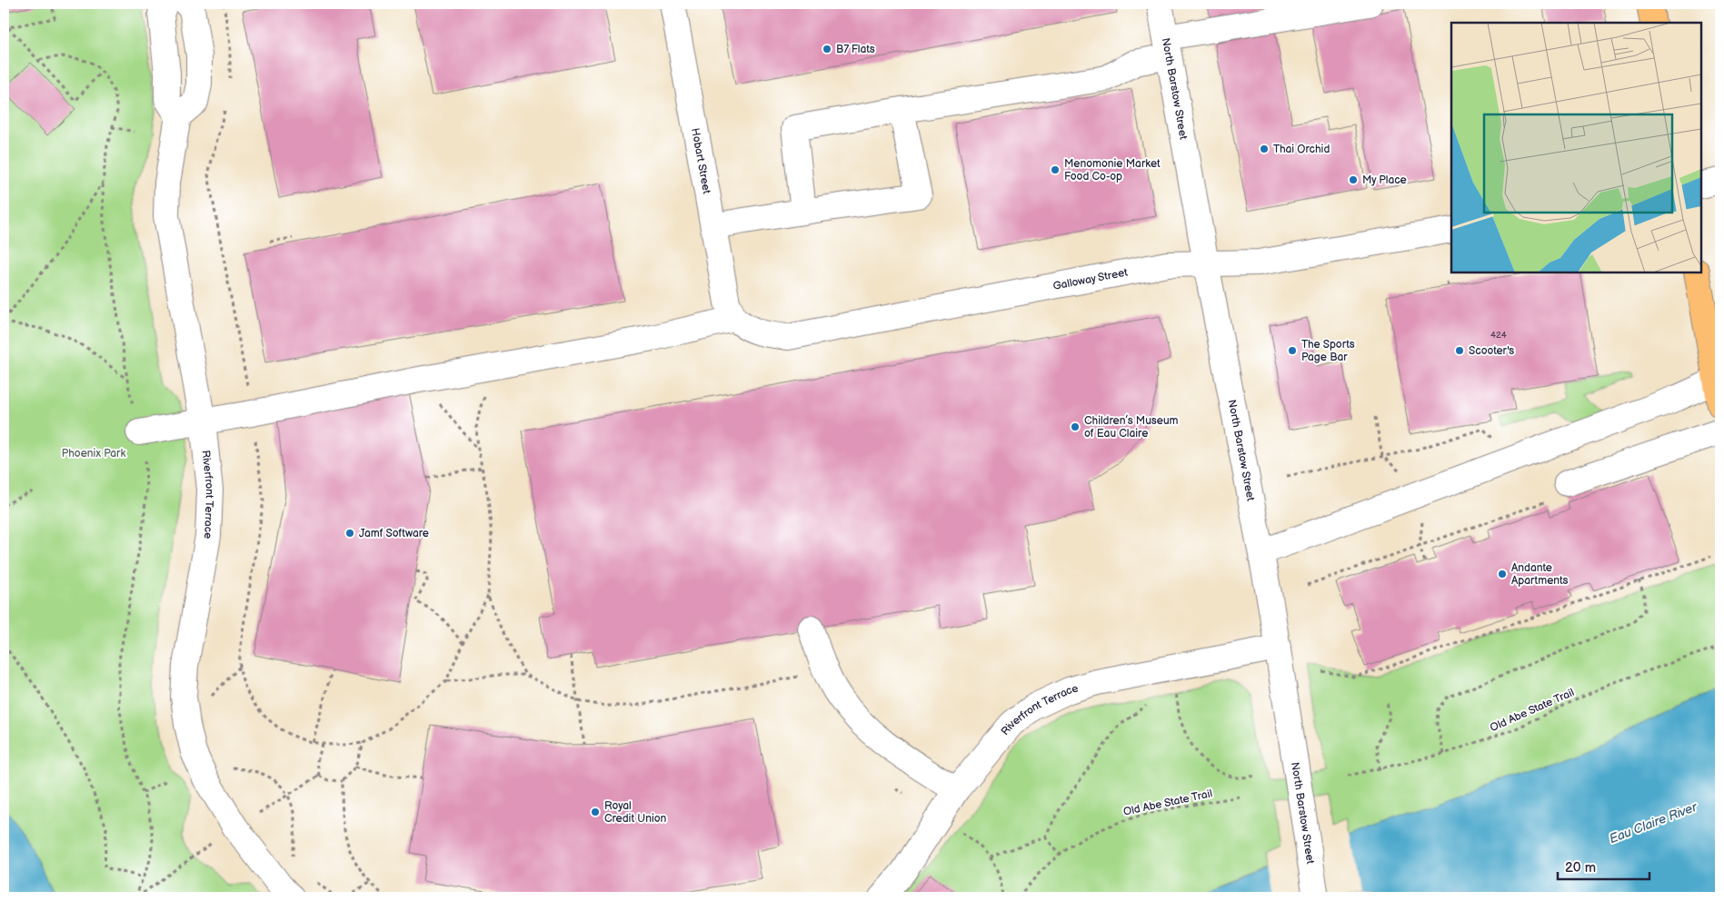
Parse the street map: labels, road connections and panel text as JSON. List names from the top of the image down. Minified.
{"streets":{"street":["North Barstow Street","Hobart Street","Galloway Street","Riverfront Terrace"],"path":["Old Abe State Trail"]},"crossings":[["North Barstow Street","Galloway Street"],["North Barstow Street","Riverfront Terrace"],["Hobart Street","Galloway Street"]],"water":["Eau Claire River"],"parks":["Phoenix Park"],"places":["B7 Flats","Thai Orchid","Menomonie Market Food Co-op","My Place","The Sports Page Bar","Scooter's","Children’s Museum of Eau Claire","Jamf Software","Andante Apartments","Royal Credit Union"],"house_numbers":["424"],"scale_bar":"20 m"}
